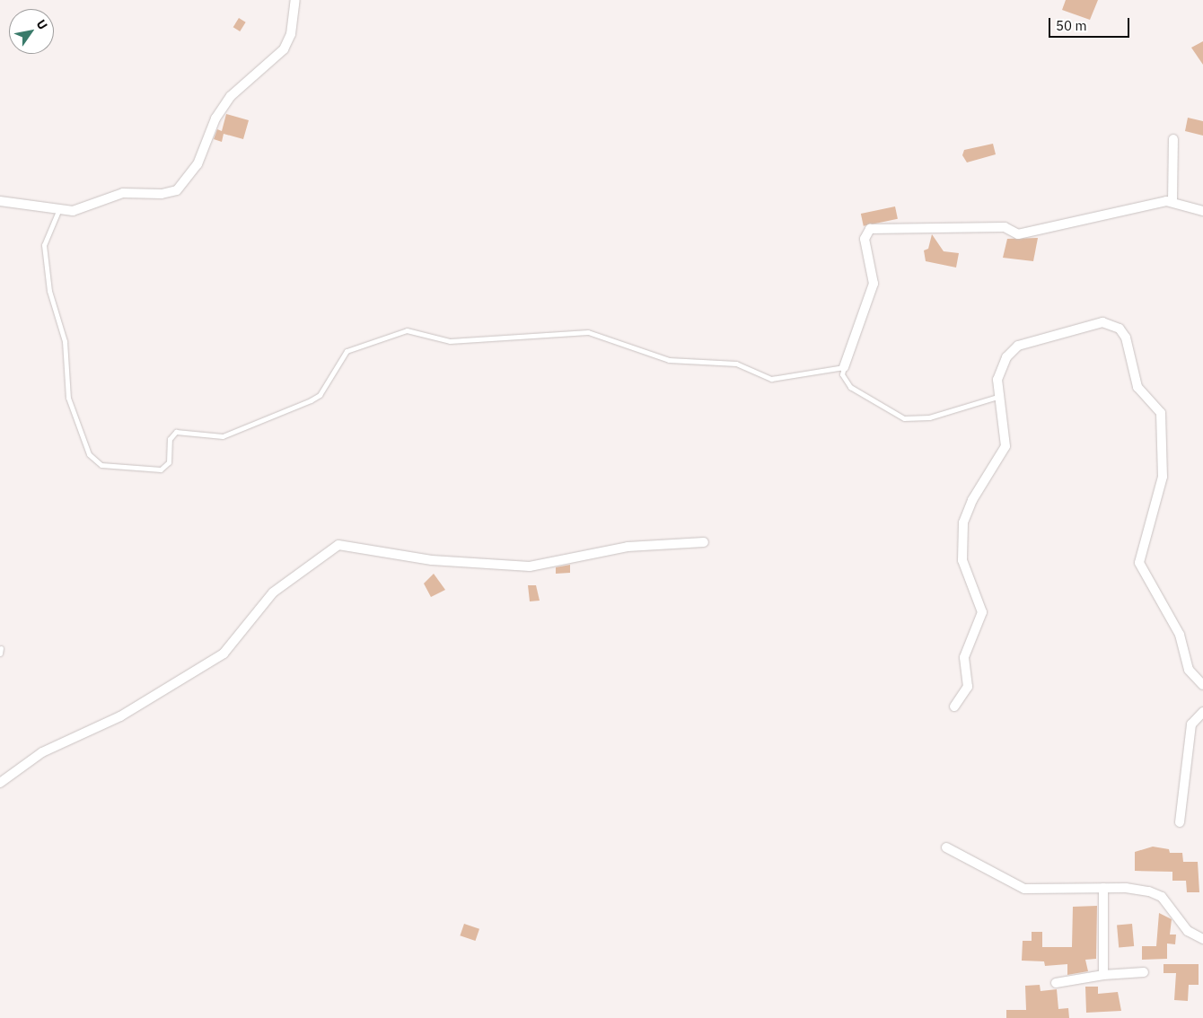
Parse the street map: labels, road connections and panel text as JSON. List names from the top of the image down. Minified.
{"scale_bar":"50 m","north":"top right"}
